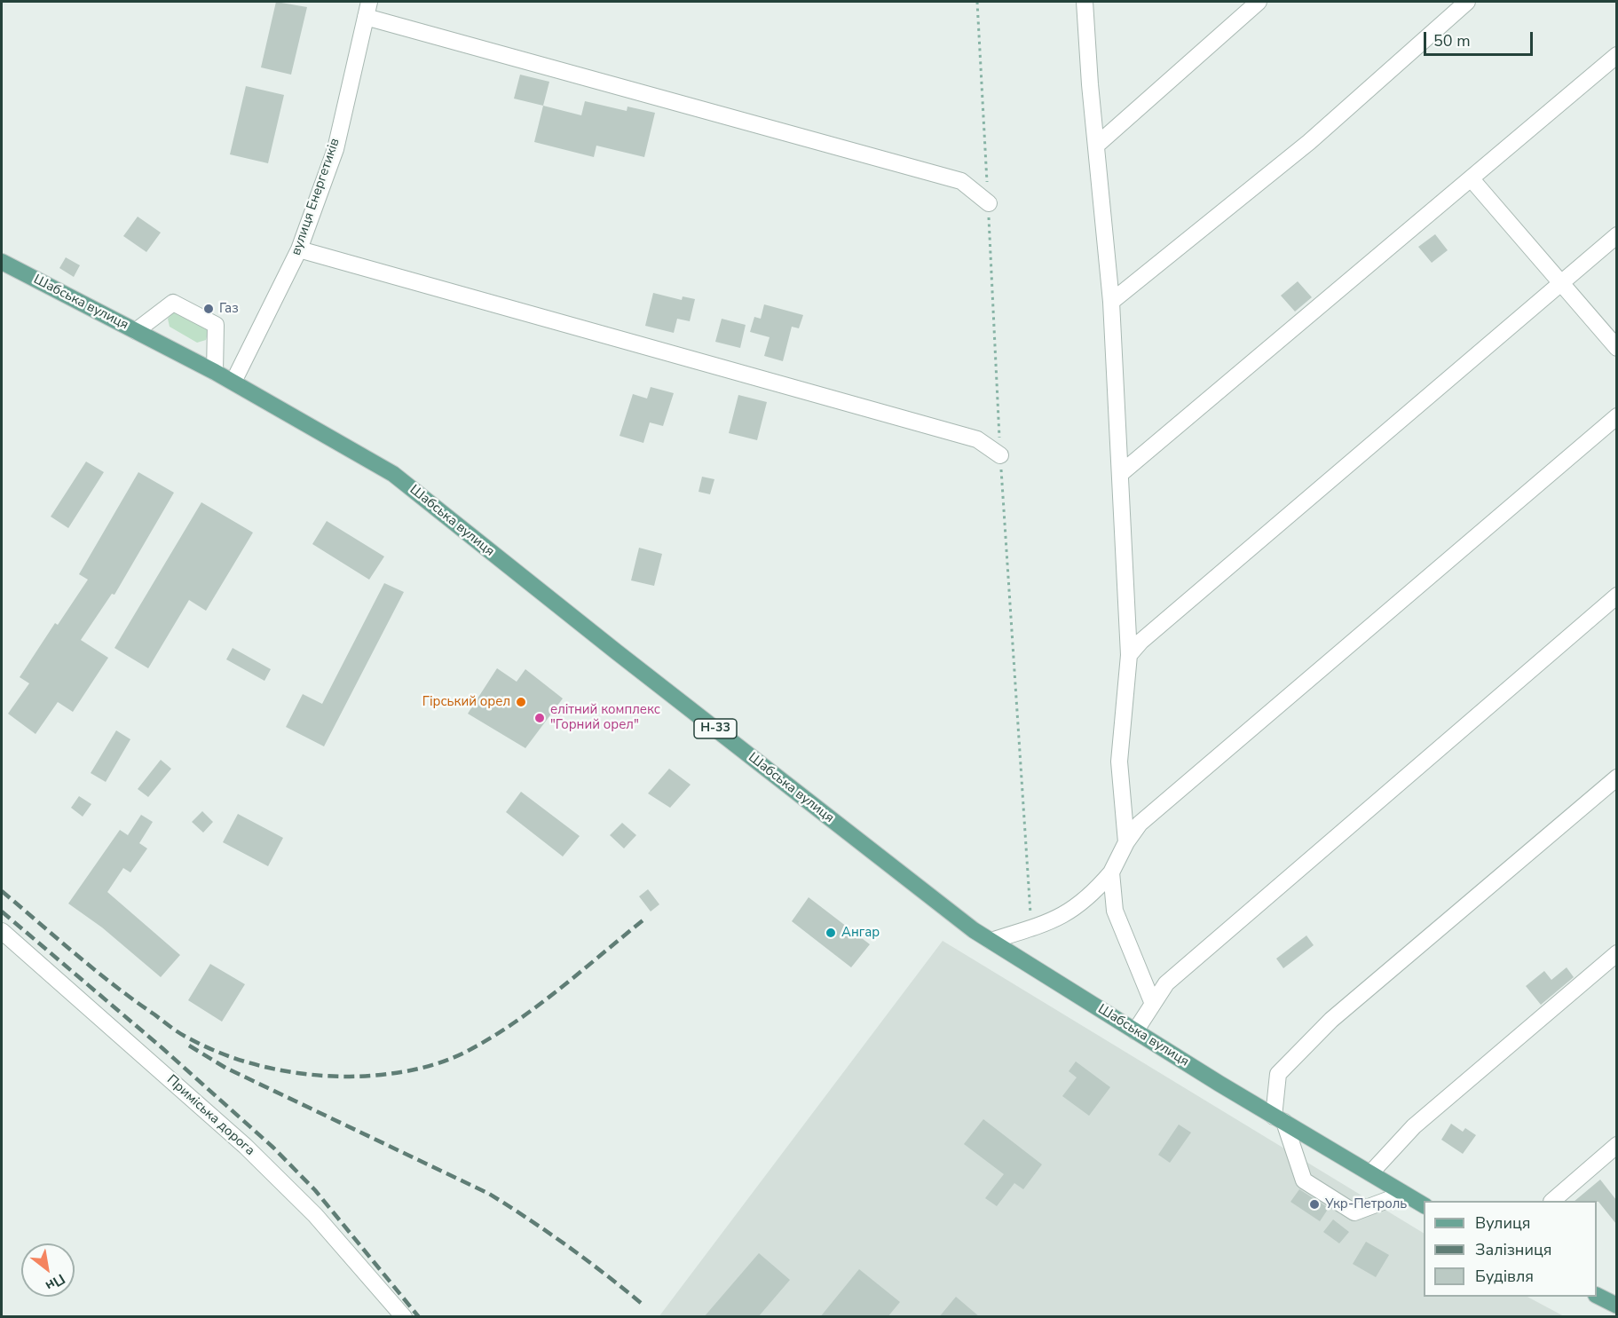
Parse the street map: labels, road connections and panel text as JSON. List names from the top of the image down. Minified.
{"streets":{"main road":["Шабська вулиця","Н-33"],"street":["вулиця Енергетиків","Приміська дорога"]},"crossings":[["вулиця Енергетиків","Шабська вулиця"]],"places":["Газ","Гірський орел","елітний комплекс \"Горний орел\"","Ангар","Укр-Петроль"],"legend":["Вулиця","Залізниця","Будівля"],"scale_bar":"50 m","north":"bottom right"}
